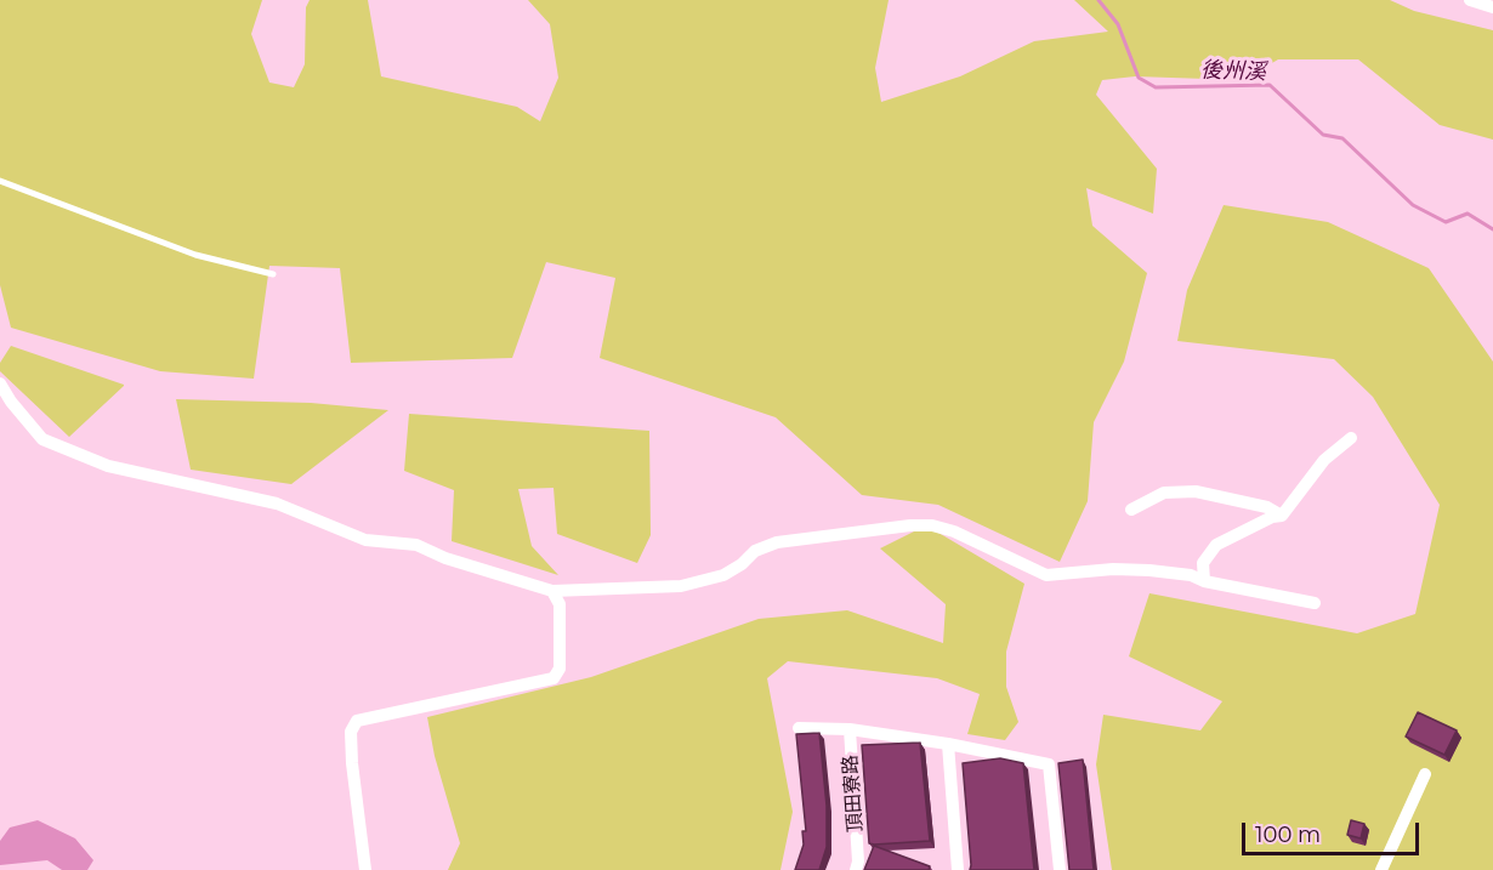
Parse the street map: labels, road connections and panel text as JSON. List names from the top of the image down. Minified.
{"streets":{"street":["頂田寮路"]},"water":["後州溪"],"scale_bar":"100 m"}
